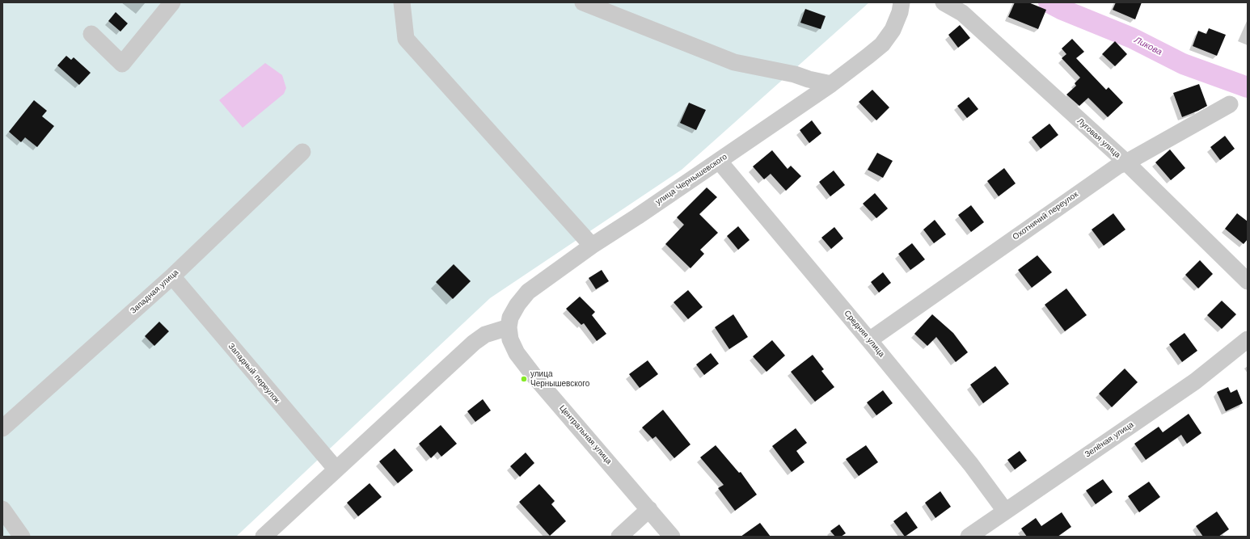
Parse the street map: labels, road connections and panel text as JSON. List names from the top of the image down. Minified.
{"streets":{"street":["Луговая улица","улица Чернышевского","Охотничий переулок","Западная улица","Средняя улица","Западный переулок","Центральная улица","Зелёная улица"]},"crossings":[["Луговая улица","Охотничий переулок"],["улица Чернышевского","Средняя улица"],["улица Чернышевского","Центральная улица"],["Охотничий переулок","Средняя улица"],["Западная улица","Западный переулок"],["Средняя улица","Зелёная улица"]],"water":["Ликова"],"places":["улица Чернышевского"]}
